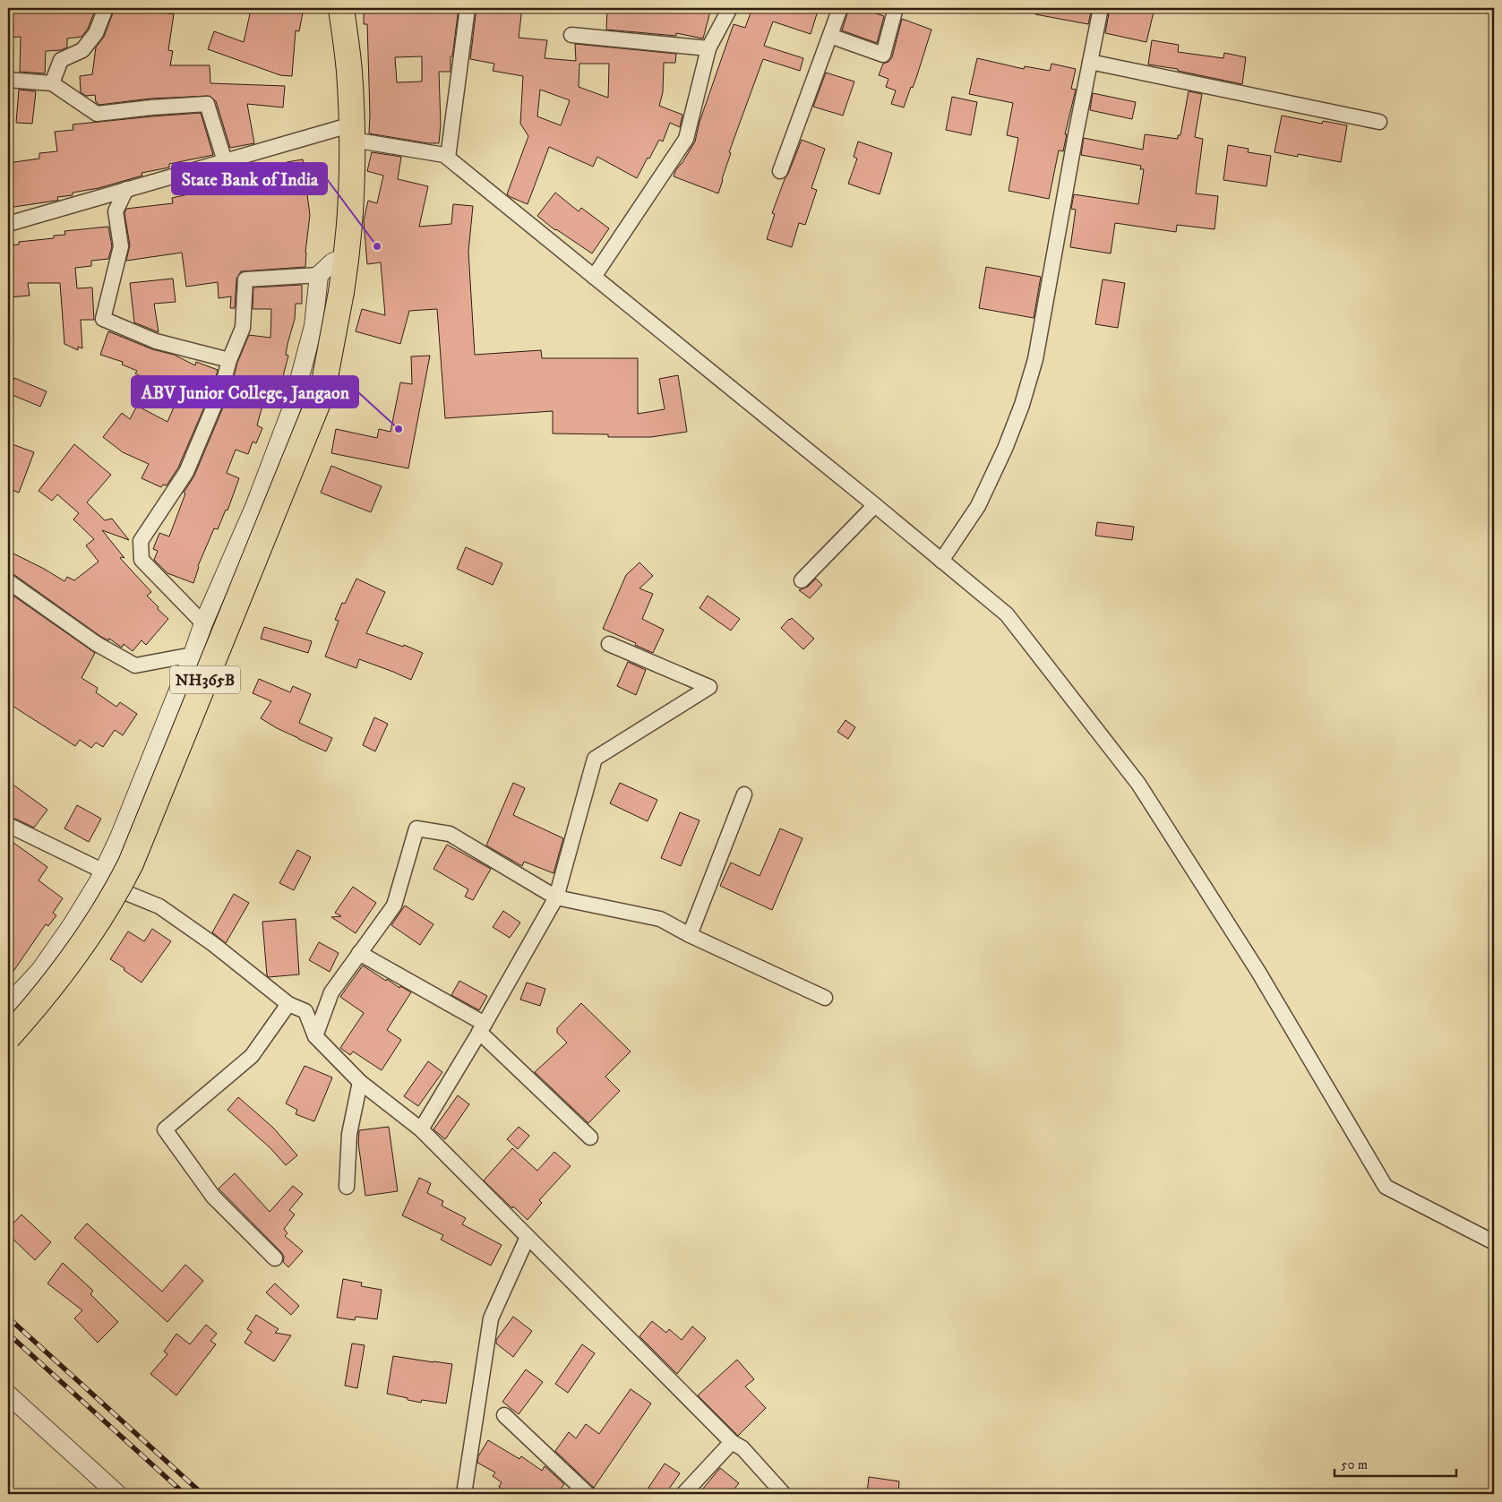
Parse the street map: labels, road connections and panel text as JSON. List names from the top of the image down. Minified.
{"streets":{"highway":["NH365B"]},"places":["State Bank of India","ABV Junior College, Jangaon"],"scale_bar":"50 m"}
